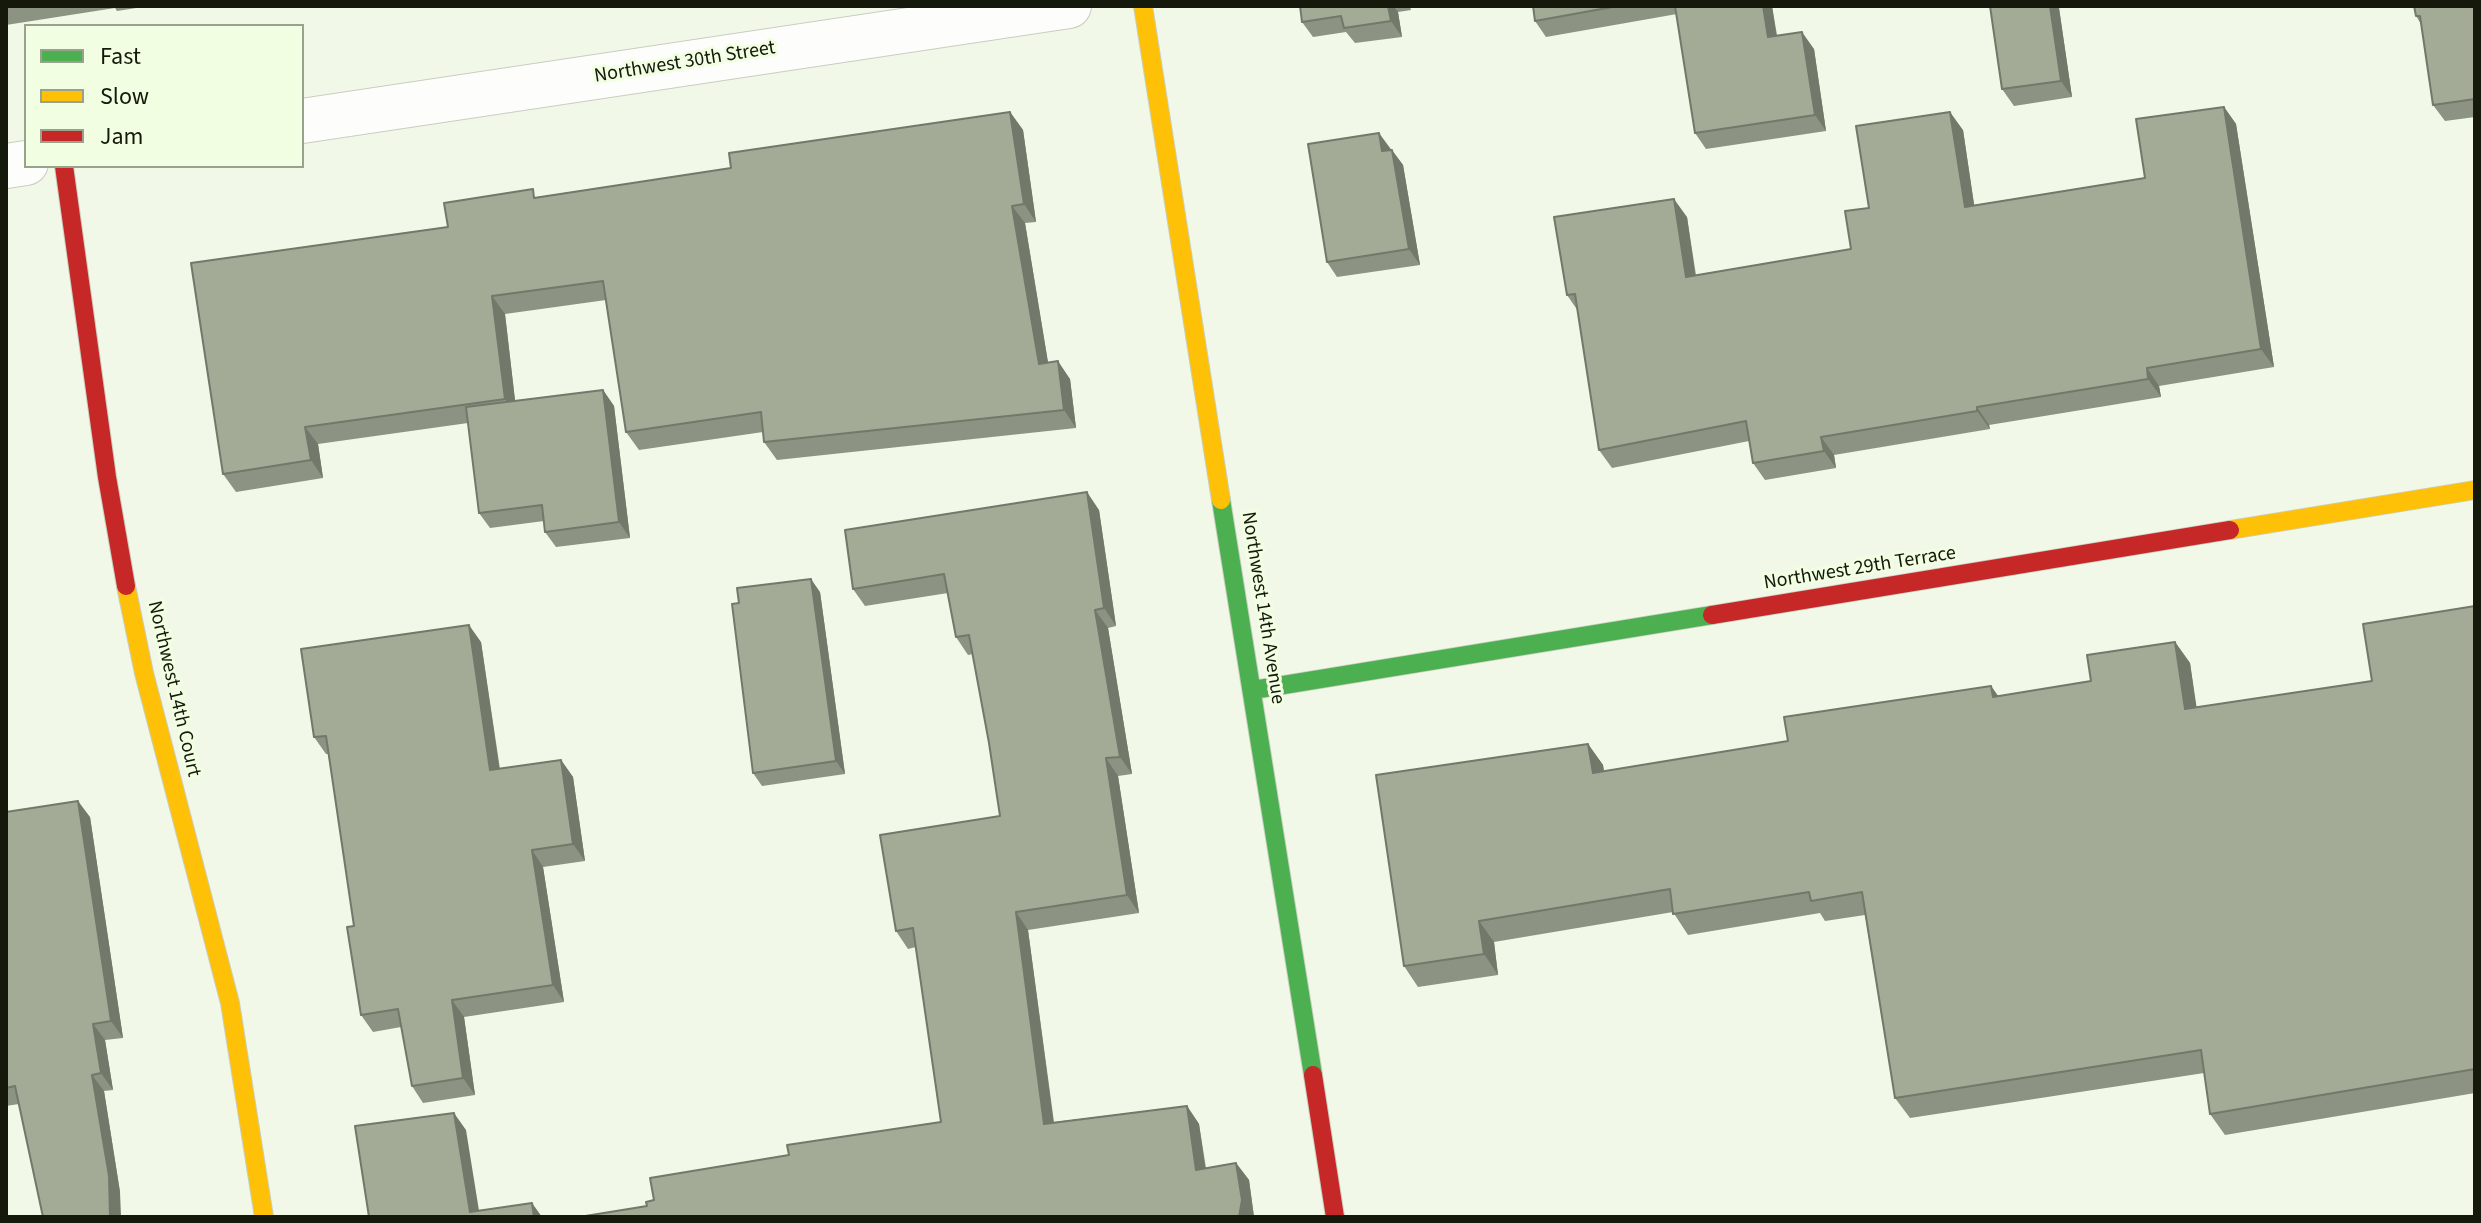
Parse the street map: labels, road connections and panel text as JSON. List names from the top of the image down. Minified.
{"streets":{"street":["Northwest 30th Street","Northwest 29th Terrace","Northwest 14th Avenue","Northwest 14th Court"]},"crossings":[["Northwest 29th Terrace","Northwest 14th Avenue"]],"legend":["Fast","Slow","Jam"]}
